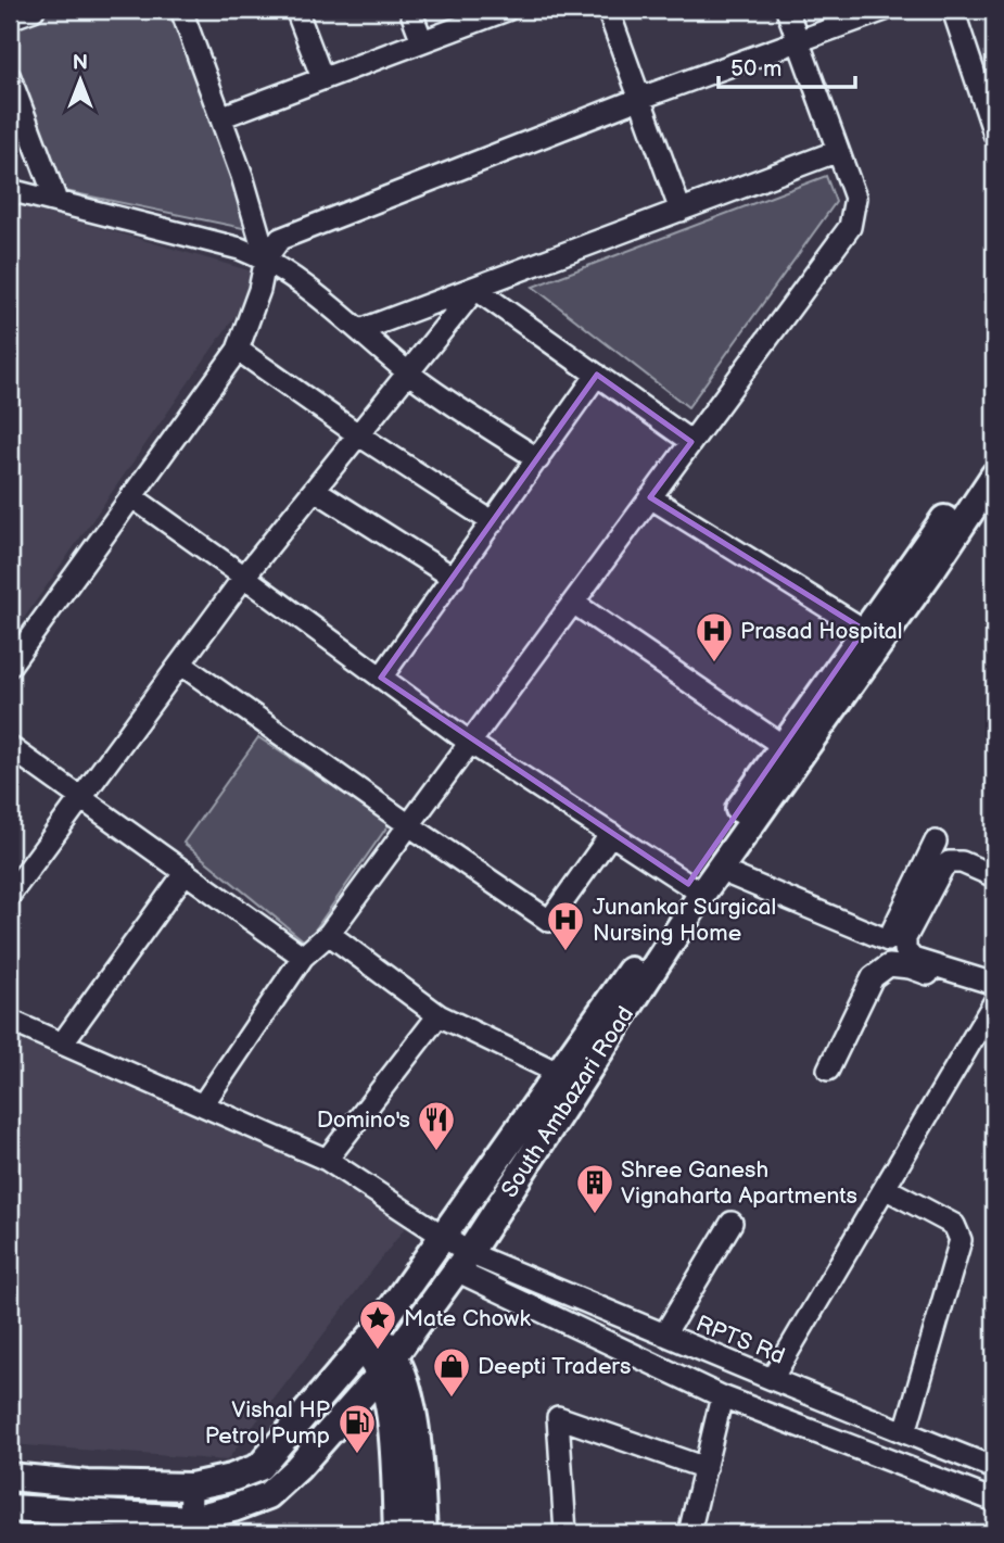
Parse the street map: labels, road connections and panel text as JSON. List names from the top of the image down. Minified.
{"streets":{"main road":["South Ambazari Road"],"street":["RPTS Rd"]},"crossings":[["South Ambazari Road","RPTS Rd"]],"places":{"hospital":["Prasad Hospital","Junankar Surgical Nursing Home"],"restaurant":["Domino's"],"building":["Shree Ganesh Vignaharta Apartments"],"place":["Mate Chowk"],"shop":["Deepti Traders"],"fuel station":["Vishal HP Petrol Pump"]},"scale_bar":"50 m","north":"top"}
